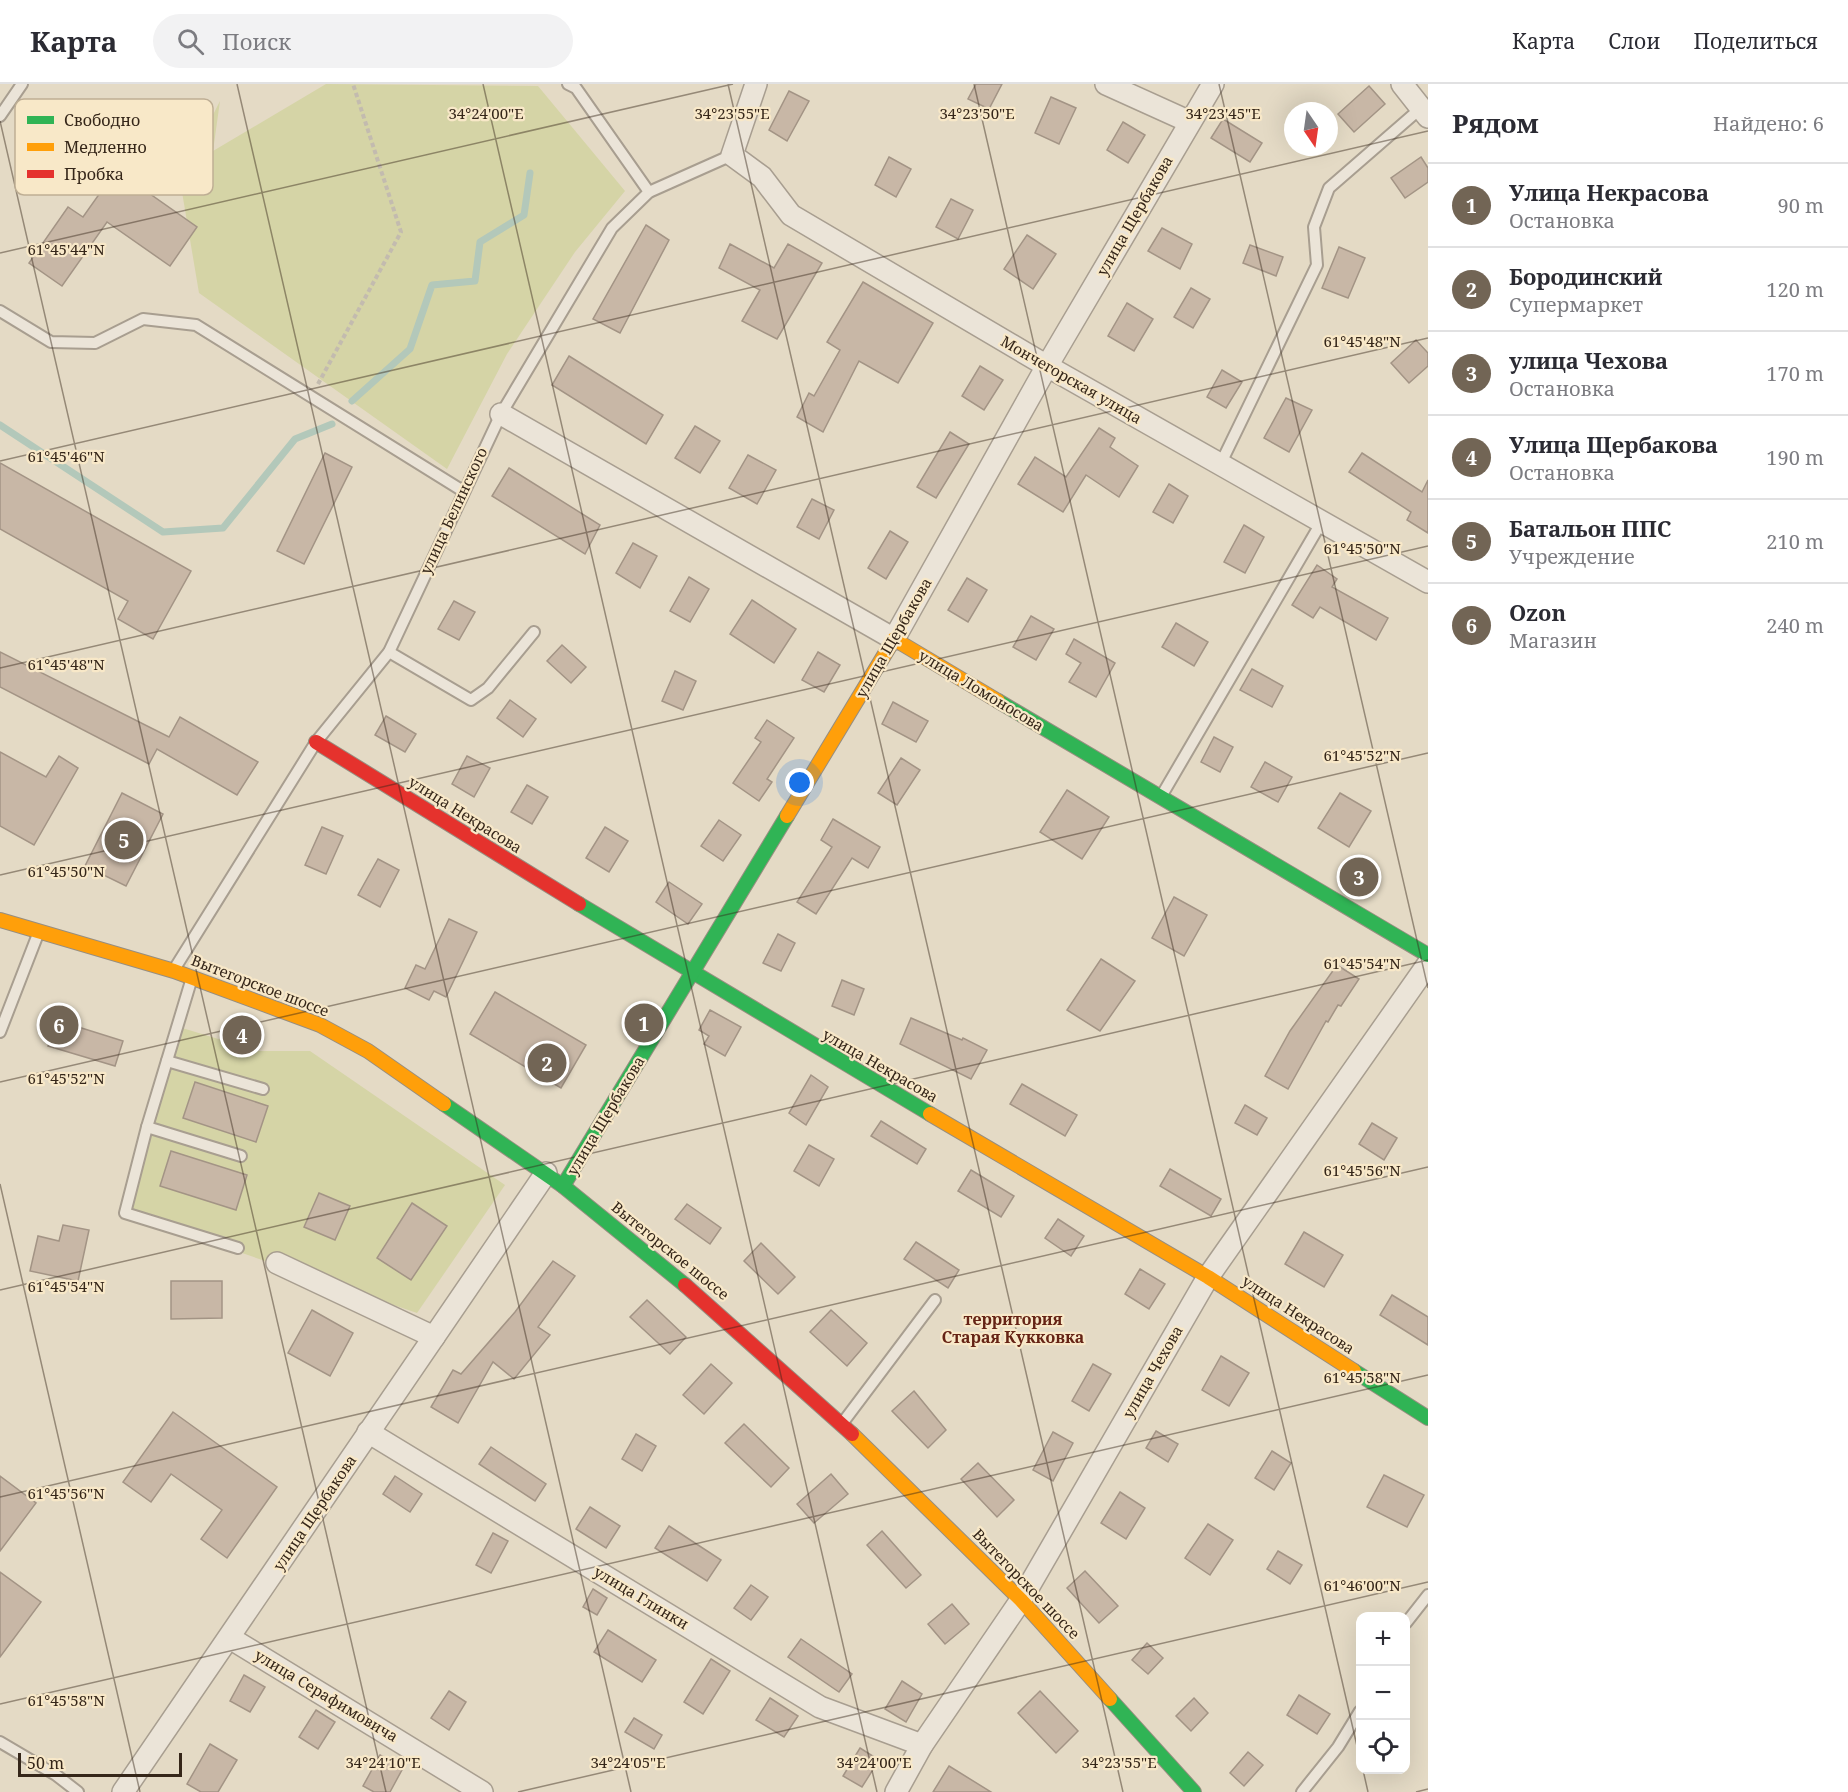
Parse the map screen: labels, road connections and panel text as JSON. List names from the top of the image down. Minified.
{"streets":{"street":["улица Щербакова","Мончегорская улица","улица Ломоносова","улица Некрасова","Вытегорское шоссе","улица Чехова","улица Глинки","улица Серафимовича"],"lane":["улица Белинского"]},"crossings":[["улица Щербакова","Мончегорская улица"],["улица Щербакова","улица Ломоносова"],["улица Щербакова","улица Некрасова"],["улица Щербакова","Вытегорское шоссе"],["улица Щербакова","улица Глинки"],["улица Щербакова","улица Серафимовича"],["Мончегорская улица","улица Белинского"],["улица Белинского","улица Ломоносова"],["улица Белинского","улица Некрасова"],["улица Белинского","Вытегорское шоссе"],["улица Некрасова","улица Чехова"],["Вытегорское шоссе","улица Чехова"],["улица Чехова","улица Глинки"]],"districts":["территория Старая Кукковка"],"legend":["Свободно","Медленно","Пробка"],"scale_bar":"50 m","north":"bottom","page":{"header":"Карта","search":"Поиск","nav":["Карта","Слои","Поделиться"],"heading":["Рядом","Найдено: 6"],"list":[{"mark":"1","name":"Улица Некрасова","note":"Остановка","value":"90 m"},{"mark":"2","name":"Бородинский","note":"Супермаркет","value":"120 m"},{"mark":"3","name":"улица Чехова","note":"Остановка","value":"170 m"},{"mark":"4","name":"Улица Щербакова","note":"Остановка","value":"190 m"},{"mark":"5","name":"Батальон ППС","note":"Учреждение","value":"210 m"},{"mark":"6","name":"Ozon","note":"Магазин","value":"240 m"}],"pins":["5","3","1","6","4","2"],"map_buttons":["+","−"],"scale":"50 m"},"coordinates":["34°24'00\"E","34°23'55\"E","34°23'50\"E","34°23'45\"E","61°45'44\"N","61°45'48\"N","61°45'46\"N","61°45'50\"N","61°45'52\"N","61°45'54\"N","61°45'56\"N","61°45'58\"N","61°46'00\"N","34°24'10\"E","34°24'05\"E"]}
